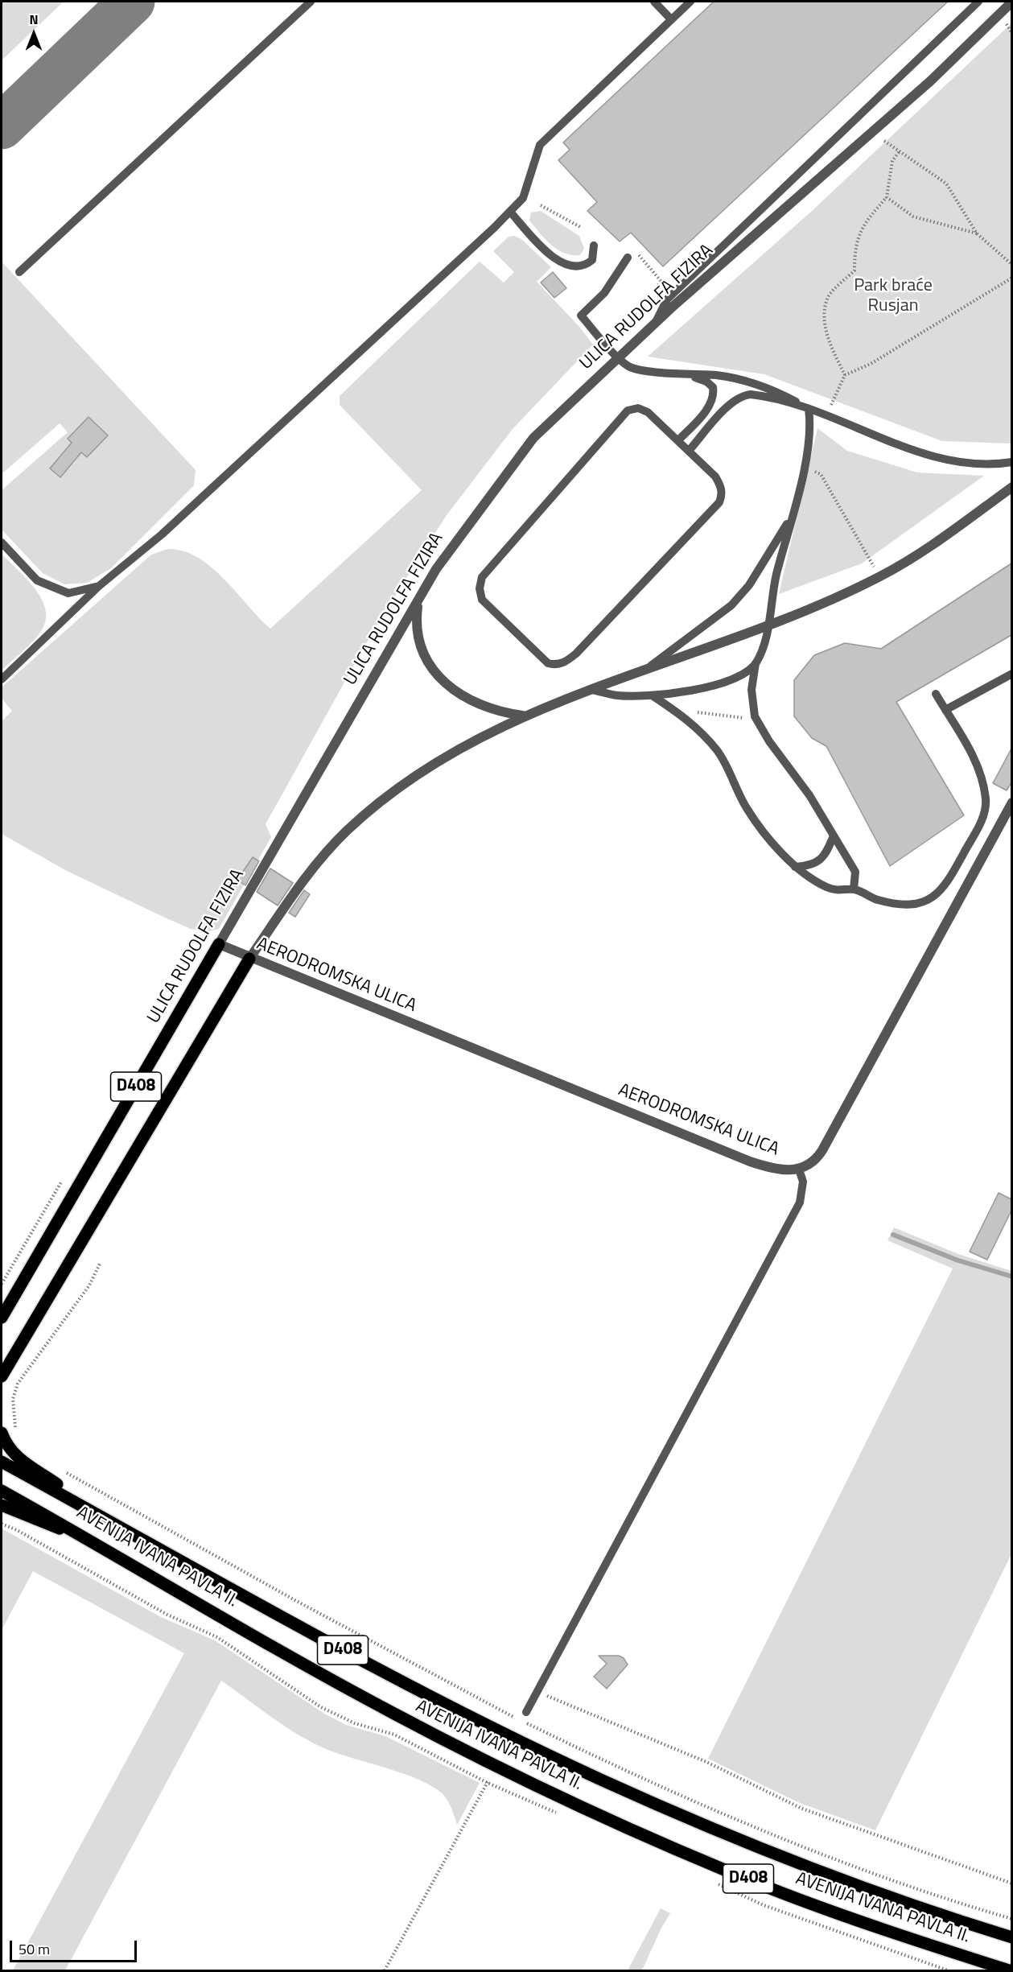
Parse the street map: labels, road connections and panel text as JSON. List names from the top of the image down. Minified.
{"streets":{"main road":["ULICA RUDOLFA FIZIRA","D408","AVENIJA IVANA PAVLA II."],"street":["AERODROMSKA ULICA"]},"crossings":[["ULICA RUDOLFA FIZIRA","AERODROMSKA ULICA"],["AERODROMSKA ULICA","D408"]],"parks":["Park braće Rusjan"],"scale_bar":"50 m","north":"top"}
